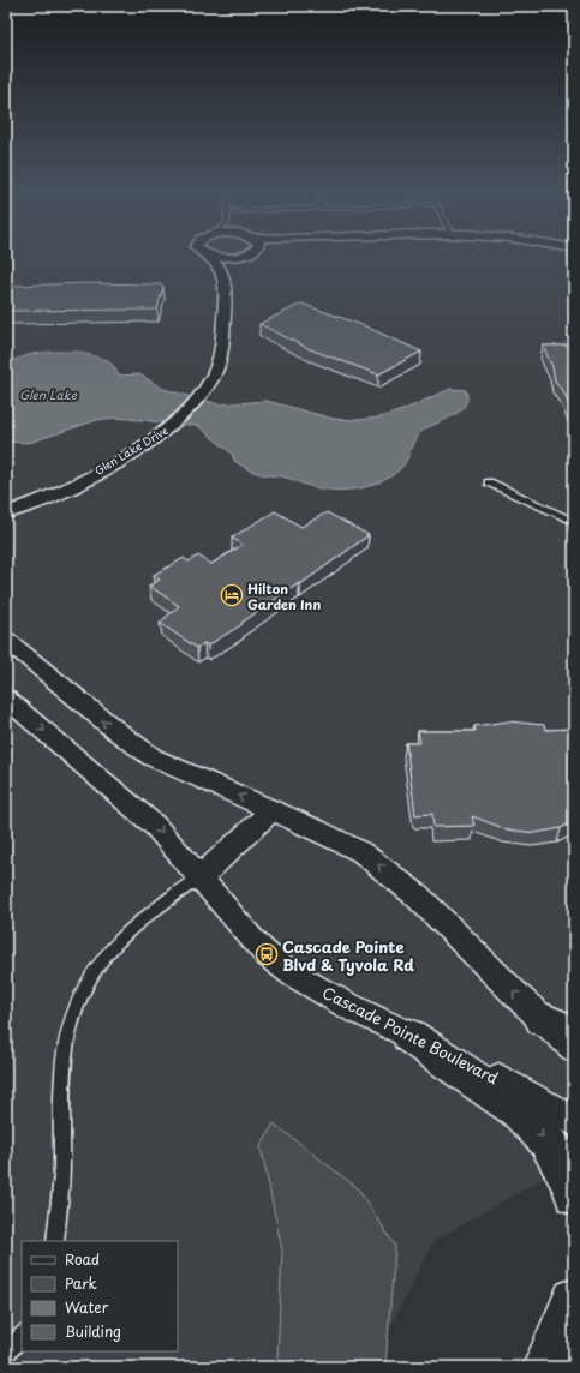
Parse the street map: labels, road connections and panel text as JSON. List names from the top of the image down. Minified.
{"streets":{"street":["Glen Lake Drive","Cascade Pointe Boulevard"]},"water":["Glen Lake"],"places":{"hotel":["Hilton Garden Inn"],"bus stop":["Cascade Pointe Blvd & Tyvola Rd"]},"legend":["Road","Park","Water","Building"]}
